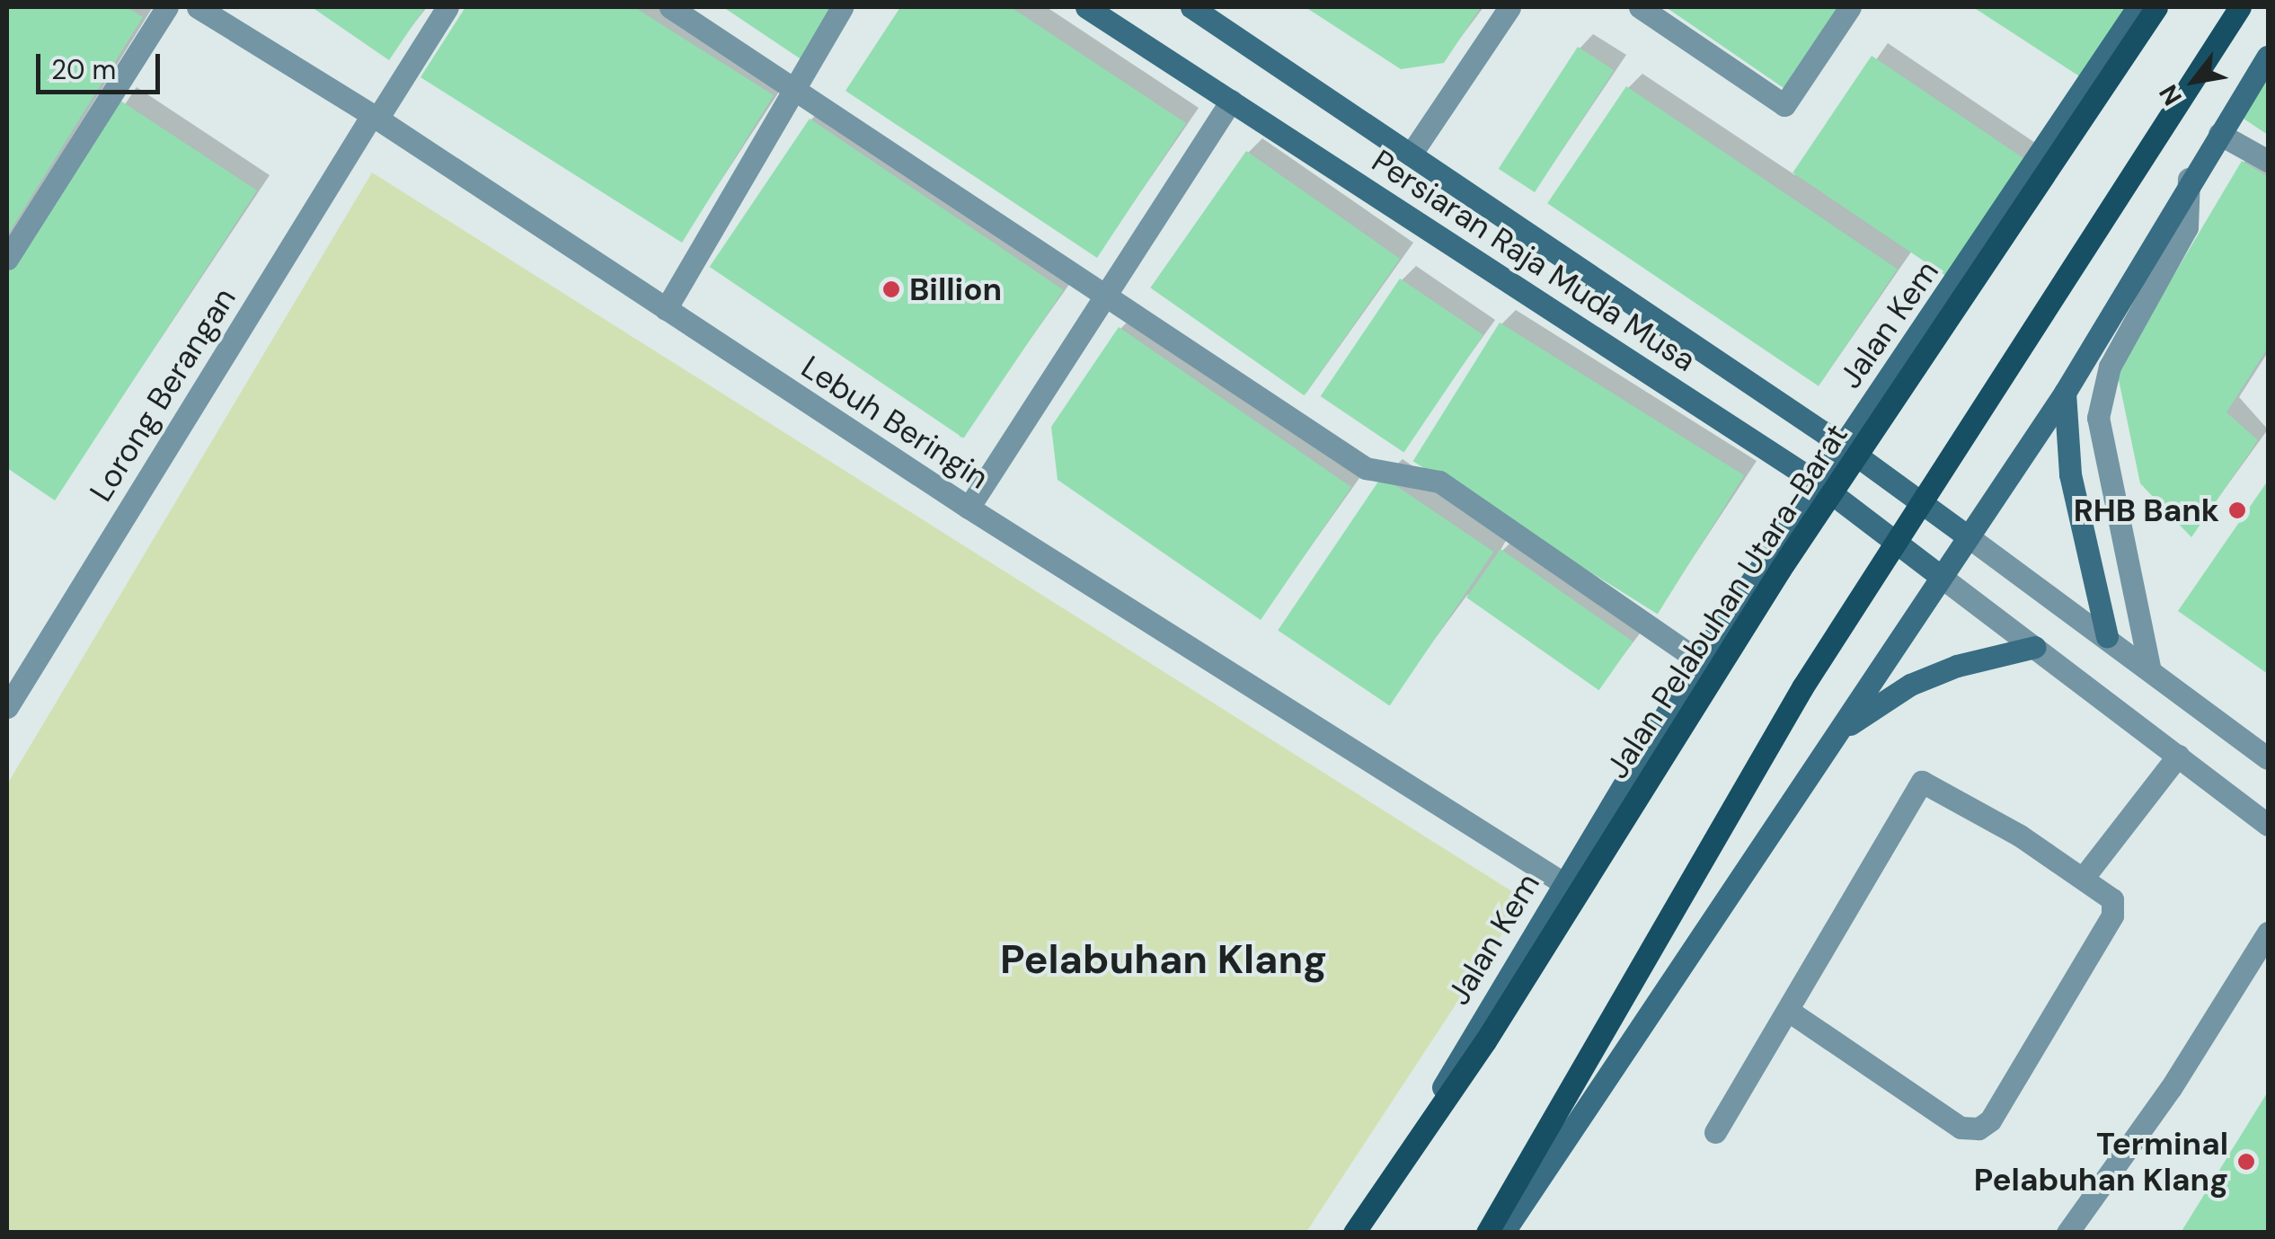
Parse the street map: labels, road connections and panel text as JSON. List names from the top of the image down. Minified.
{"streets":{"main road":["Persiaran Raja Muda Musa","Jalan Kem","Jalan Pelabuhan Utara-Barat"],"street":["Lorong Berangan","Lebuh Beringin"]},"crossings":[["Persiaran Raja Muda Musa","Jalan Kem"],["Jalan Kem","Lebuh Beringin"],["Jalan Kem","Jalan Pelabuhan Utara-Barat"],["Lorong Berangan","Lebuh Beringin"]],"districts":["Pelabuhan Klang"],"places":["Billion","RHB Bank","Terminal Pelabuhan Klang"],"scale_bar":"20 m","north":"bottom left"}
